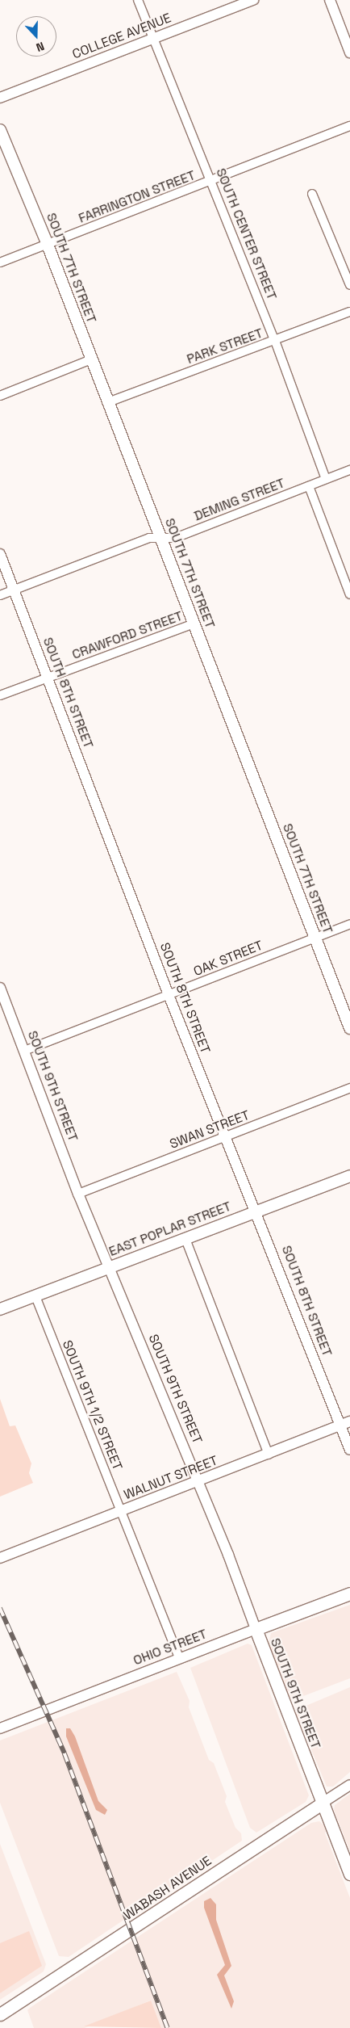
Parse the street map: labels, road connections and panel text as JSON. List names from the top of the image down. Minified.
{"streets":{"main road":["SOUTH 7TH STREET","SOUTH 9TH STREET","EAST POPLAR STREET","OHIO STREET","WABASH AVENUE"],"street":["COLLEGE AVENUE","FARRINGTON STREET","SOUTH CENTER STREET","PARK STREET","DEMING STREET","CRAWFORD STREET","SOUTH 8TH STREET","OAK STREET","SWAN STREET","SOUTH 9TH 1/2 STREET","WALNUT STREET"]},"crossings":[["COLLEGE AVENUE","SOUTH CENTER STREET"],["FARRINGTON STREET","SOUTH CENTER STREET"],["FARRINGTON STREET","SOUTH 7TH STREET"],["SOUTH CENTER STREET","PARK STREET"],["SOUTH CENTER STREET","DEMING STREET"],["SOUTH 7TH STREET","PARK STREET"],["SOUTH 7TH STREET","DEMING STREET"],["SOUTH 7TH STREET","CRAWFORD STREET"],["SOUTH 7TH STREET","OAK STREET"],["DEMING STREET","SOUTH 8TH STREET"],["CRAWFORD STREET","SOUTH 8TH STREET"],["SOUTH 8TH STREET","OAK STREET"],["SOUTH 8TH STREET","SWAN STREET"],["SOUTH 8TH STREET","EAST POPLAR STREET"],["SOUTH 8TH STREET","WALNUT STREET"],["OAK STREET","SOUTH 9TH STREET"],["SOUTH 9TH STREET","SWAN STREET"],["SOUTH 9TH STREET","EAST POPLAR STREET"],["SOUTH 9TH STREET","WALNUT STREET"],["SOUTH 9TH STREET","OHIO STREET"],["SOUTH 9TH STREET","WABASH AVENUE"],["EAST POPLAR STREET","SOUTH 9TH 1/2 STREET"],["SOUTH 9TH 1/2 STREET","WALNUT STREET"],["SOUTH 9TH 1/2 STREET","OHIO STREET"]],"north":"bottom"}
